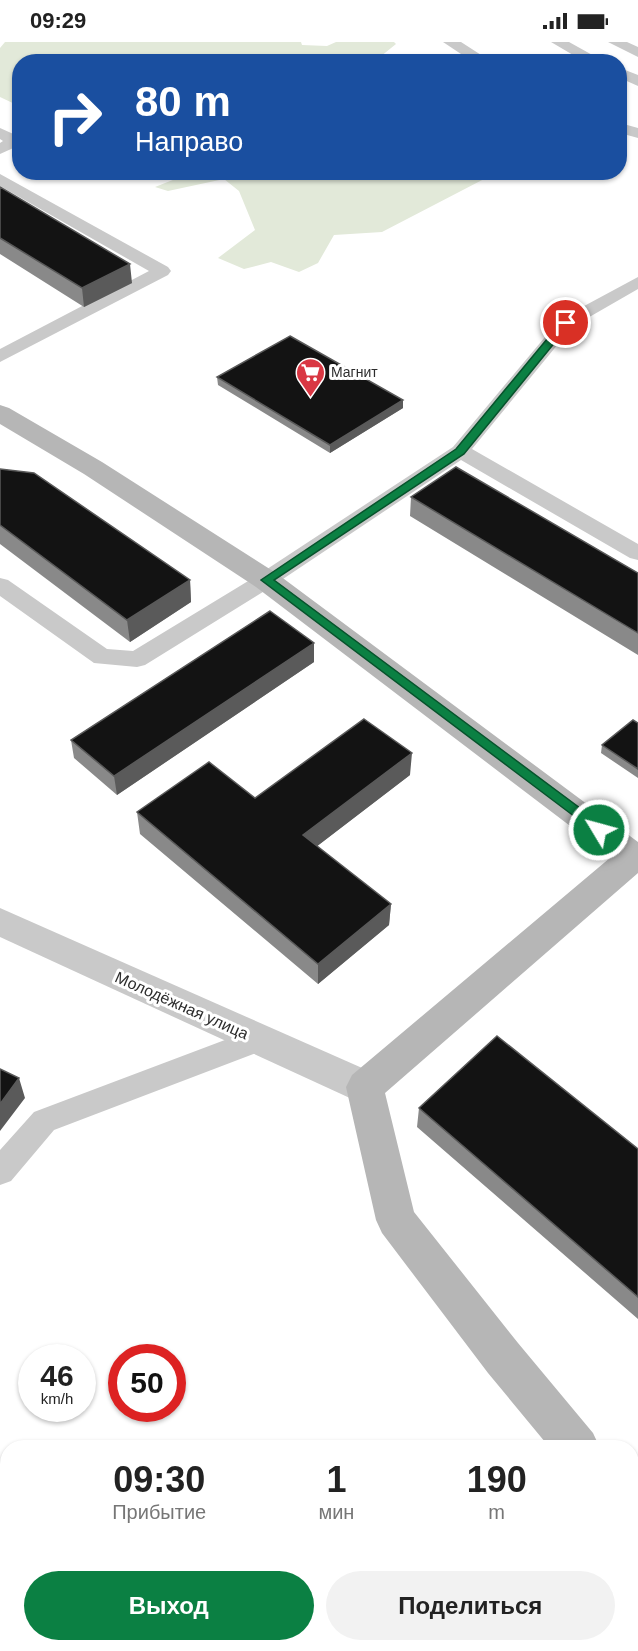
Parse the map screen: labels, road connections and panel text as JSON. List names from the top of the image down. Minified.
{"streets":{"street":["Молодёжная улица"]},"places":{"supermarket":["Магнит"]},"page":{"status":"09:29","turn":["80 m","Направо"],"speed":"46 km/h","limit":"50","eta":["09:30","Прибытие","1","мин","190","m"],"buttons":["Выход","Поделиться"]}}
